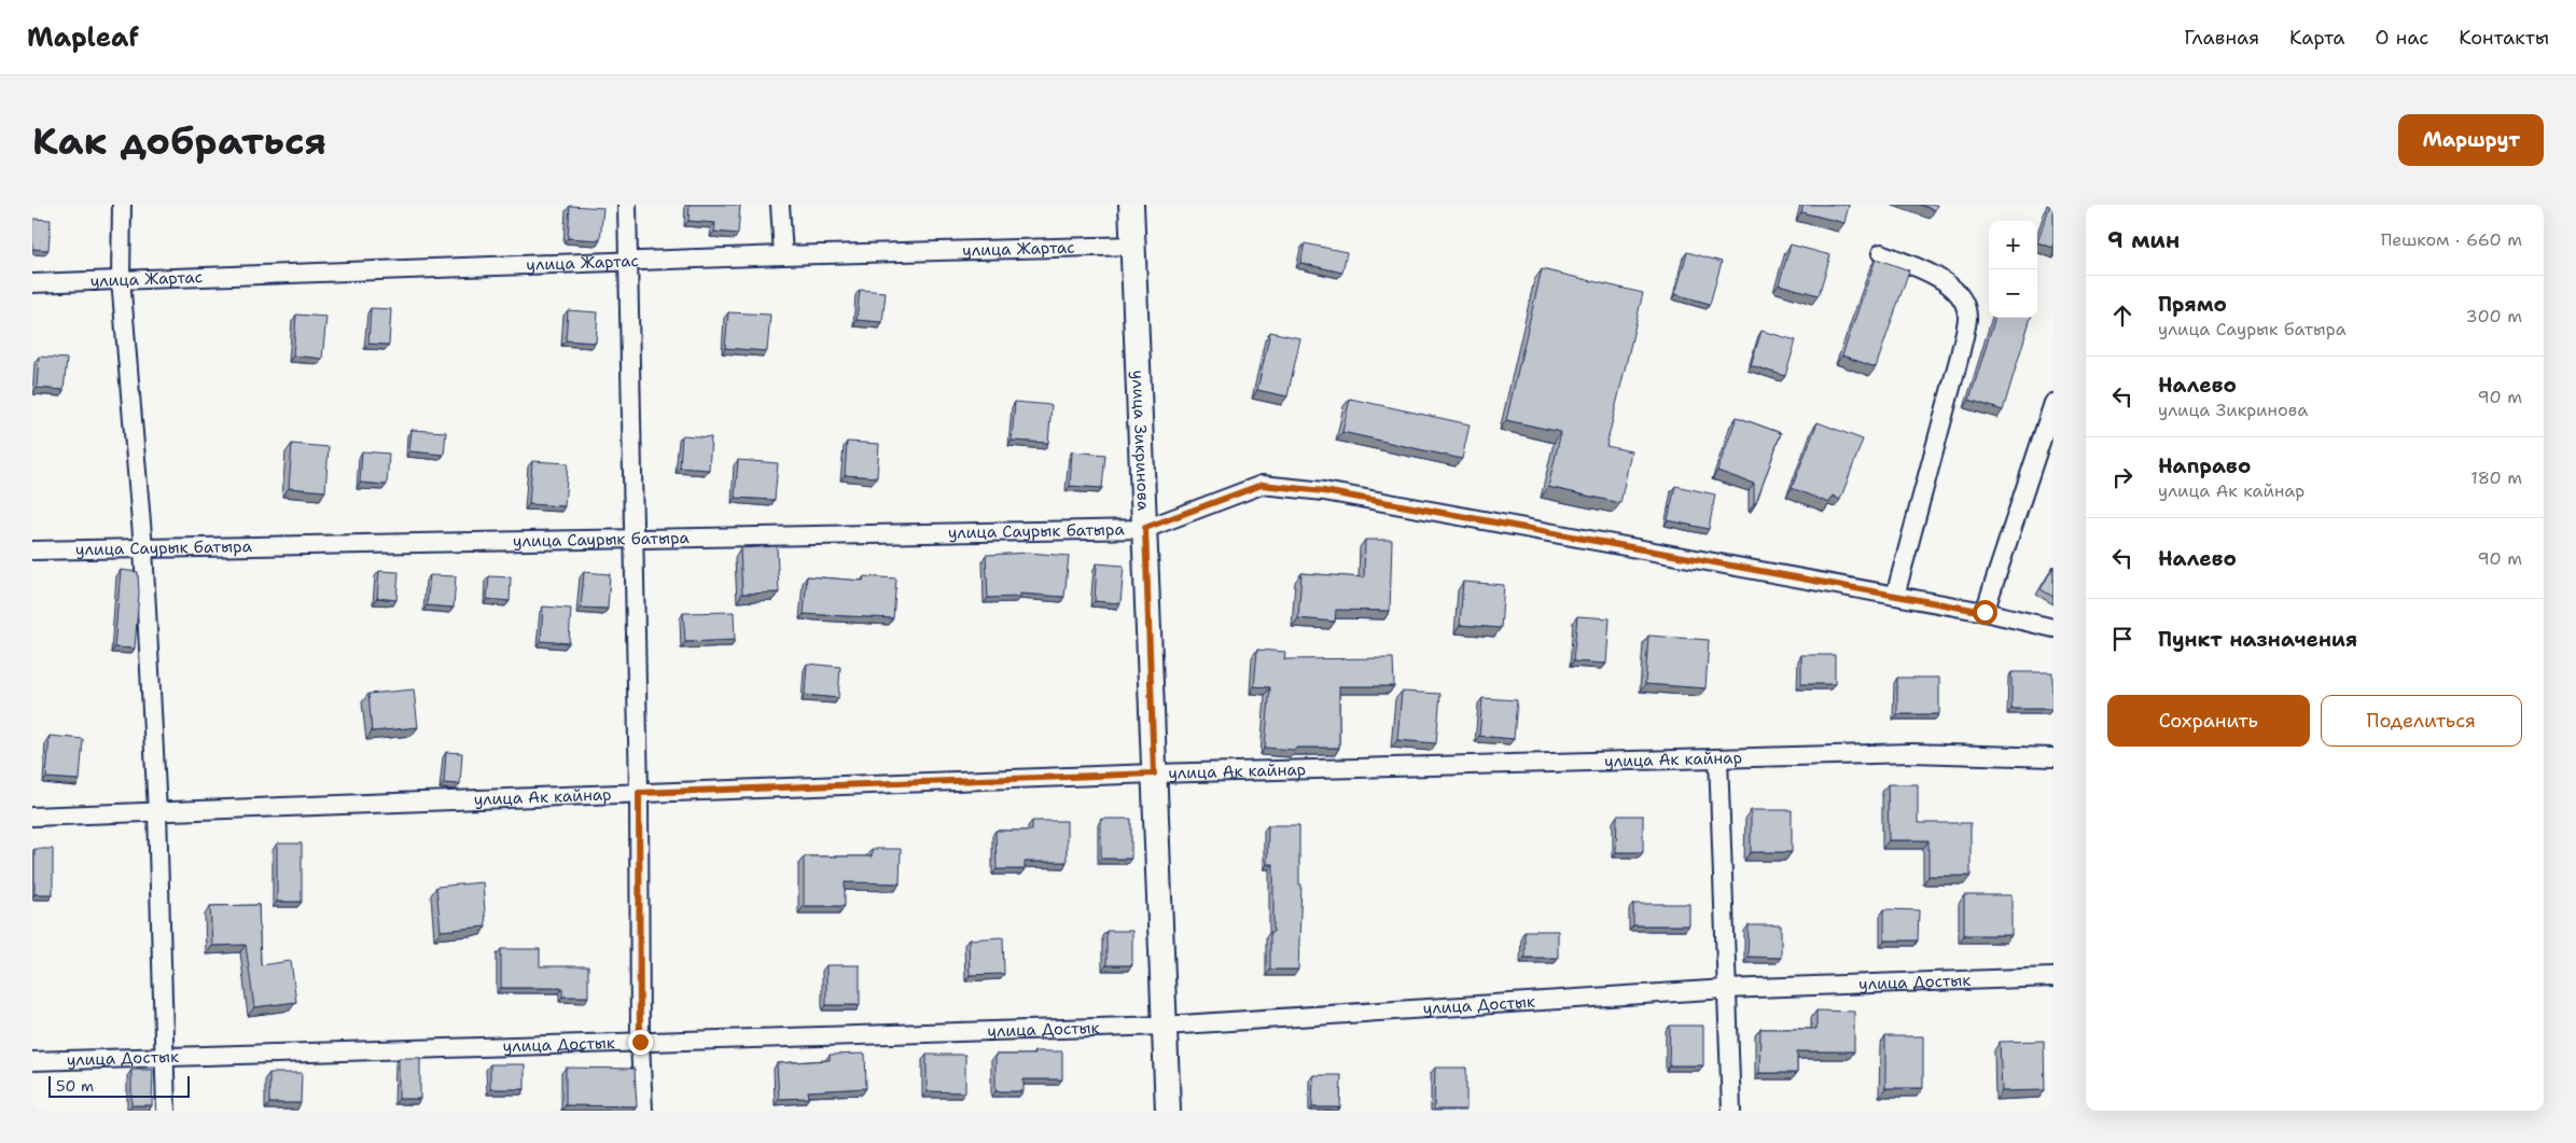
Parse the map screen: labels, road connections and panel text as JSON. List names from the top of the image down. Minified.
{"streets":{"street":["улица Жартас","улица Зикринова","улица Саурык батыра","улица Ак кайнар","улица Достык"]},"crossings":[["улица Жартас","улица Зикринова"],["улица Зикринова","улица Саурык батыра"],["улица Зикринова","улица Ак кайнар"],["улица Зикринова","улица Достык"]],"scale_bar":"50 m","page":{"header":"Mapleaf","nav":["Главная","Карта","О нас","Контакты"],"buttons":["Маршрут",["Сохранить","Поделиться"]],"title":"Как добраться","heading":["9 мин","Пешком · 660 m"],"map_buttons":["+","−"],"list":[["Прямо","улица Саурык батыра","300 m"],["Налево","улица Зикринова","90 m"],["Направо","улица Ак кайнар","180 m"],["Налево","90 m"],"Пункт назначения"],"scale":"50 m"}}
